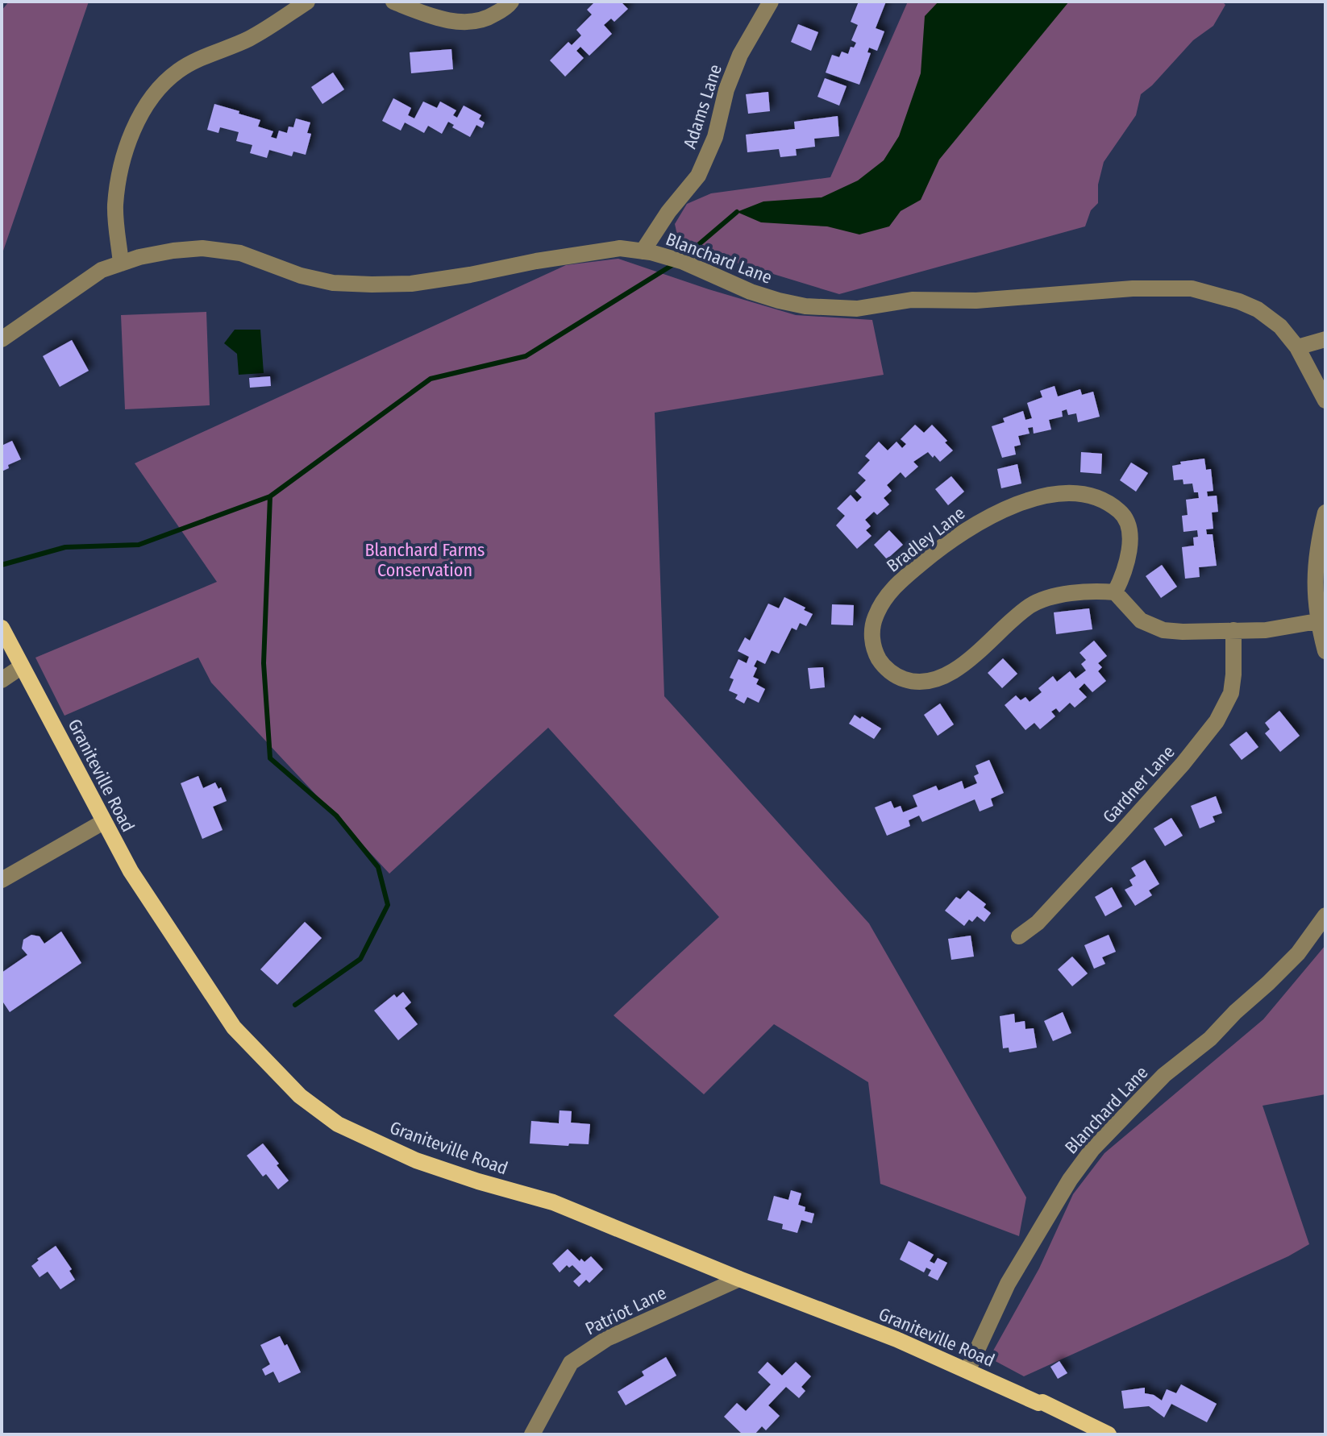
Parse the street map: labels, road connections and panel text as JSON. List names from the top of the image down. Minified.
{"streets":{"main road":["Graniteville Road"],"street":["Adams Lane","Blanchard Lane","Bradley Lane","Gardner Lane","Patriot Lane"]},"crossings":[["Adams Lane","Blanchard Lane"],["Blanchard Lane","Graniteville Road"],["Graniteville Road","Patriot Lane"]],"parks":["Blanchard Farms Conservation"]}
